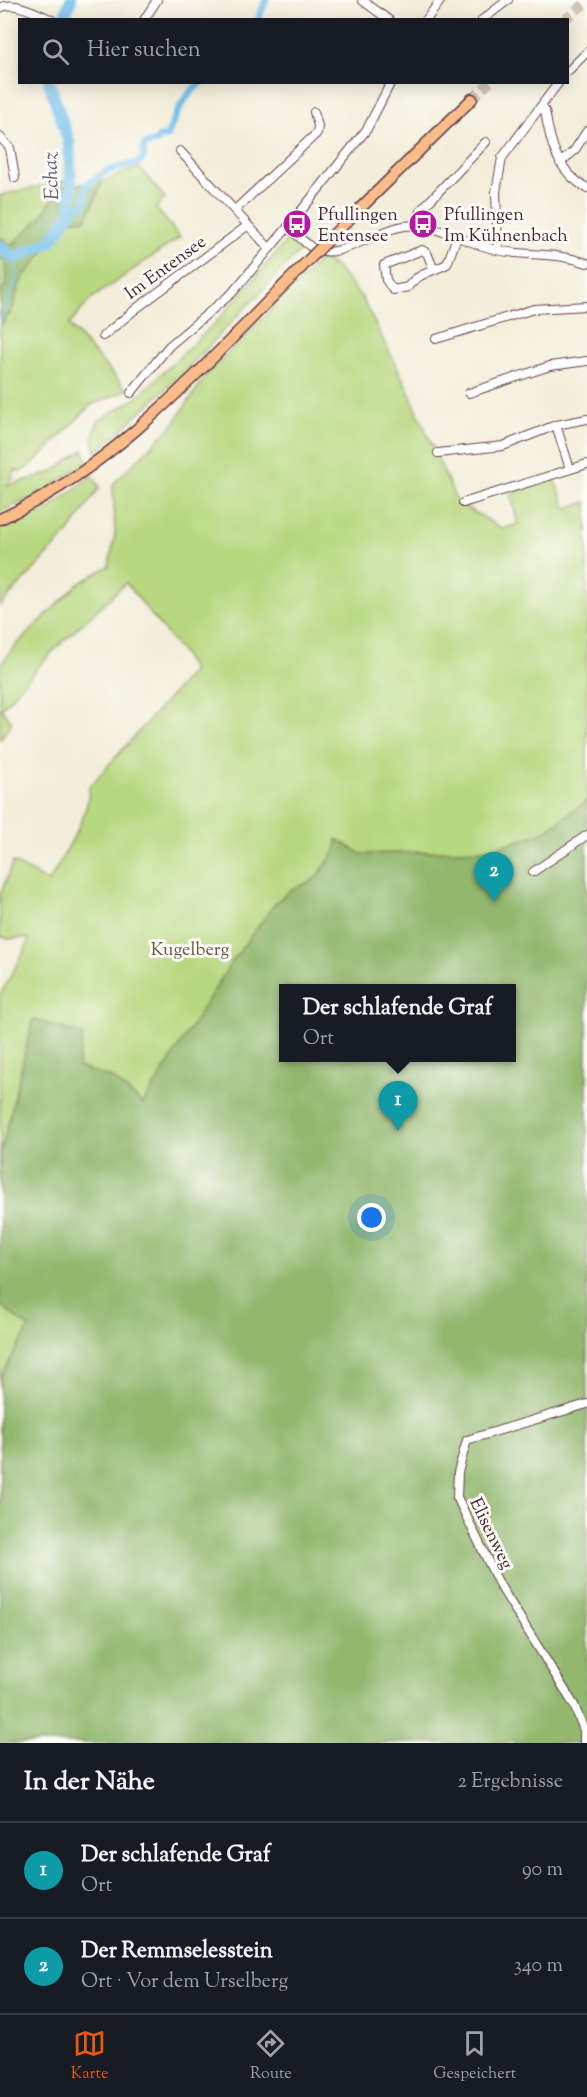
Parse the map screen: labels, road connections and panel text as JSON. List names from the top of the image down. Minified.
{"streets":{"street":["Im Entensee","Elisenweg"]},"water":["Echaz"],"parks":["Kugelberg"],"places":{"bus stop":["Pfullingen Entensee","Pfullingen Im Kühnenbach"]},"page":{"search":"Hier suchen","pins":["2","1"],"popup":["Der schlafende Graf","Ort"],"heading":["In der Nähe","2 Ergebnisse"],"list":[{"mark":"1","name":"Der schlafende Graf","note":"Ort","value":"90 m"},{"mark":"2","name":"Der Remmselesstein","note":"Ort · Vor dem Urselberg","value":"340 m"}],"nav":["Karte","Route","Gespeichert"]}}
